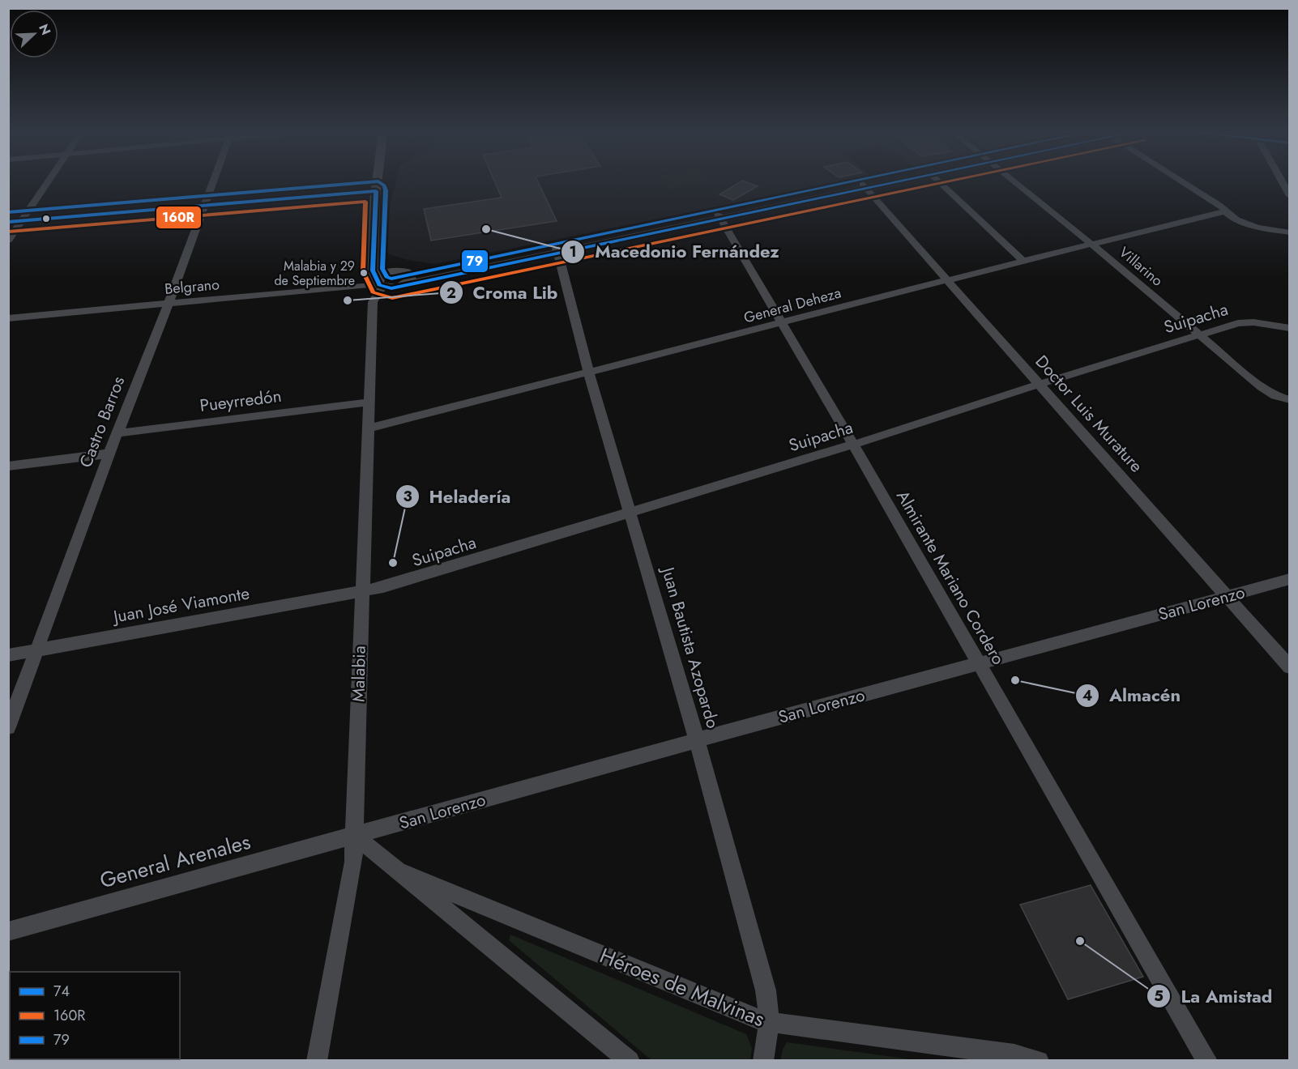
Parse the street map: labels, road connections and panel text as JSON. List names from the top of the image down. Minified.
{"streets":{"street":["Villarino","Belgrano","General Deheza","Suipacha","Pueyrredón","Doctor Luis Murature","Castro Barros","Almirante Mariano Cordero","San Lorenzo","Juan José Viamonte","Juan Bautista Azopardo","Malabia","General Arenales","Héroes de Malvinas"]},"crossings":[["Villarino","General Deheza"],["Villarino","Suipacha"],["Belgrano","Castro Barros"],["Belgrano","Malabia"],["General Deheza","Doctor Luis Murature"],["General Deheza","Almirante Mariano Cordero"],["General Deheza","Juan Bautista Azopardo"],["General Deheza","Malabia"],["Suipacha","Doctor Luis Murature"],["Suipacha","Almirante Mariano Cordero"],["Suipacha","Juan José Viamonte"],["Suipacha","Juan Bautista Azopardo"],["Suipacha","Malabia"],["Pueyrredón","Castro Barros"],["Pueyrredón","Malabia"],["Doctor Luis Murature","San Lorenzo"],["Castro Barros","Juan José Viamonte"],["Almirante Mariano Cordero","San Lorenzo"],["San Lorenzo","Juan Bautista Azopardo"],["San Lorenzo","Malabia"],["San Lorenzo","General Arenales"],["San Lorenzo","Héroes de Malvinas"],["Juan José Viamonte","Malabia"],["Juan Bautista Azopardo","Héroes de Malvinas"],["Malabia","General Arenales"],["Malabia","Héroes de Malvinas"],["General Arenales","Héroes de Malvinas"]],"places":["Macedonio Fernández","Malabia y 29 de Septiembre","Croma Lib","Heladería","Almacén","La Amistad"],"lines":["transit line 74","transit line 160R","transit line 79"],"legend":["74","160R","79"],"north":"top right"}
